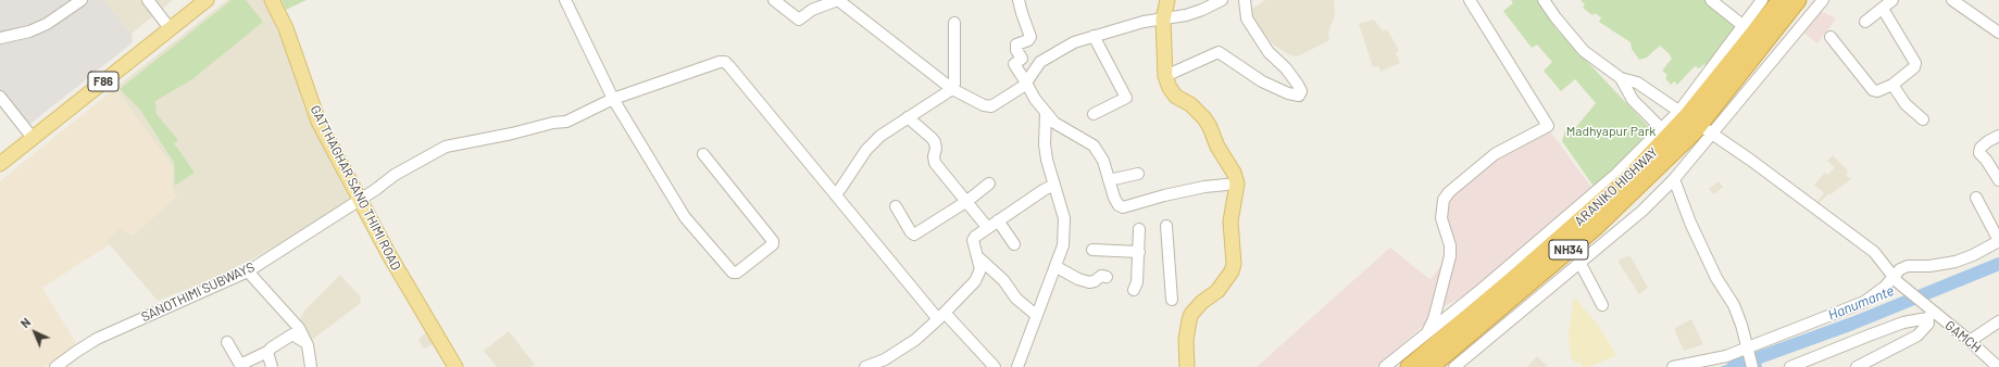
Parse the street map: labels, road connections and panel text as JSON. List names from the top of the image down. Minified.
{"streets":{"highway":["ARANIKO HIGHWAY","NH34"],"main road":["F86","GATTHAGHAR SANO THIMI ROAD"],"street":["SANOTHIMI SUBWAYS","GAMCH"]},"crossings":[["ARANIKO HIGHWAY","GAMCH"],["GATTHAGHAR SANO THIMI ROAD","SANOTHIMI SUBWAYS"]],"water":["Hanumante"],"parks":["Madhyapur Park"],"north":"top left"}
